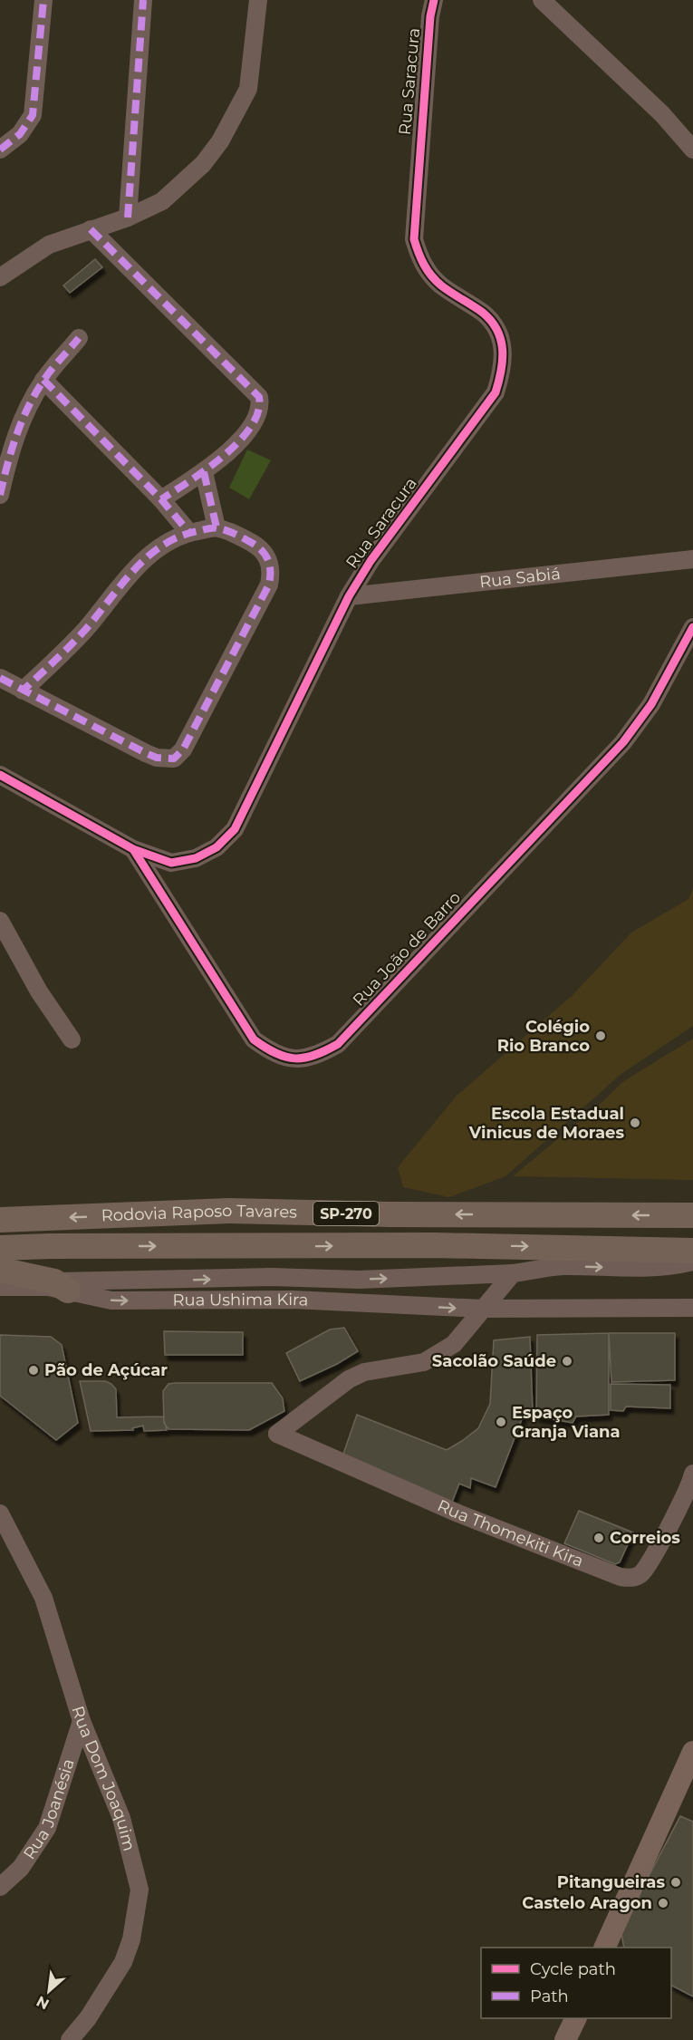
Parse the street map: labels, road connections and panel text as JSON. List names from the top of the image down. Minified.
{"streets":{"highway":["SP-270","Rodovia Raposo Tavares"],"street":["Rua Saracura","Rua Sabiá","Rua João de Barro","Rua Ushima Kira","Rua Thomekiti Kira","Rua Dom Joaquim","Rua Joanésia"]},"crossings":[["Rua Saracura","Rua Sabiá"],["Rua Saracura","Rua João de Barro"],["Rua Ushima Kira","Rua Thomekiti Kira"],["Rua Dom Joaquim","Rua Joanésia"]],"places":["Colégio Rio Branco","Escola Estadual Vinicus de Moraes","Sacolão Saúde","Pão de Açúcar","Espaço Granja Viana","Correios","Pitangueiras","Castelo Aragon"],"legend":["Cycle path","Path"],"north":"bottom left"}
